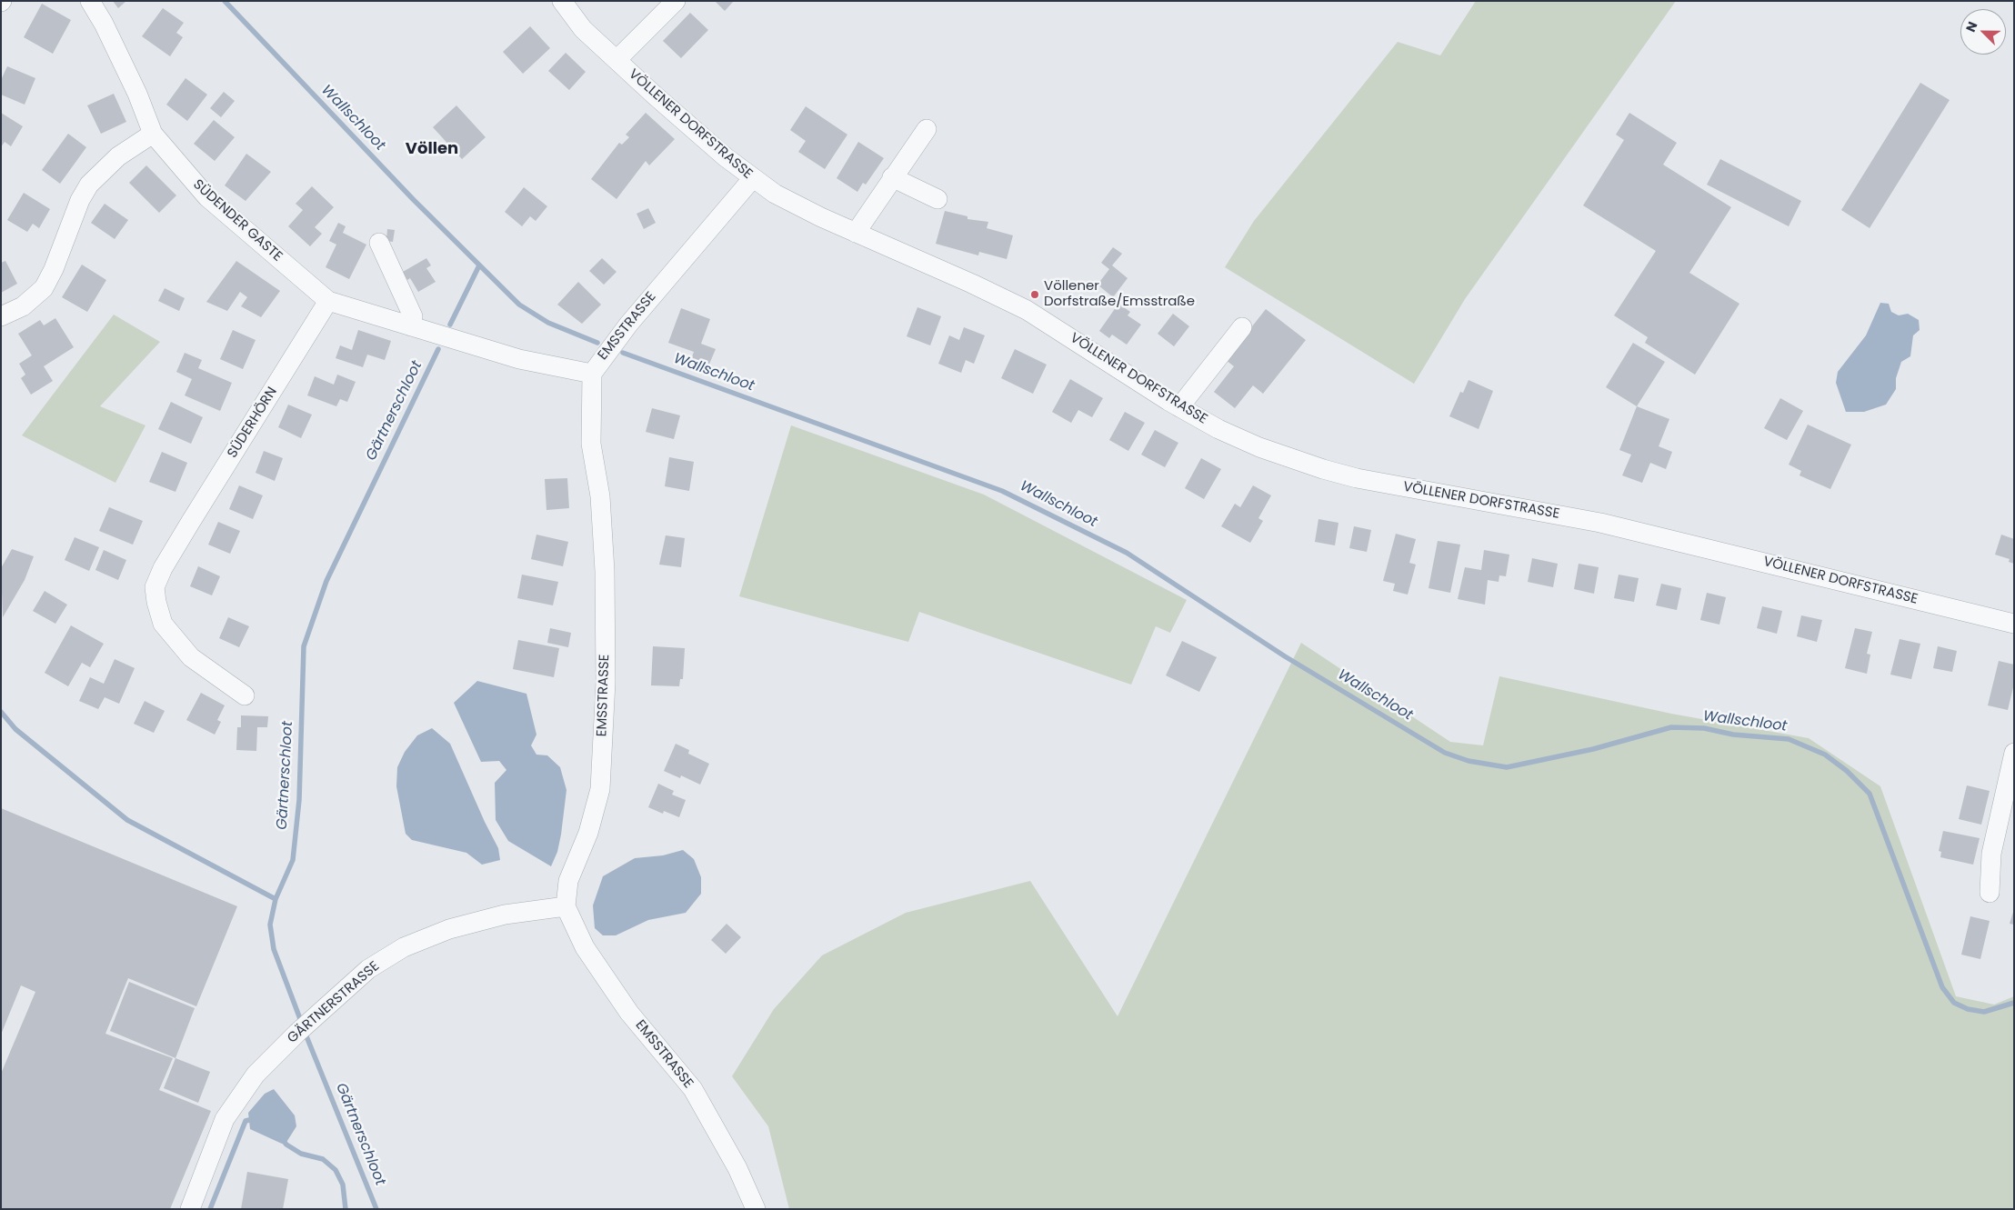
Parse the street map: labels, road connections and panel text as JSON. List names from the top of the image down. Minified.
{"streets":{"street":["VÖLLENER DORFSTRASSE","SÜDENDER GASTE","EMSSTRASSE","SÜDERHÖRN","GÄRTNERSTRASSE"]},"crossings":[["VÖLLENER DORFSTRASSE","EMSSTRASSE"],["SÜDENDER GASTE","SÜDERHÖRN"],["EMSSTRASSE","GÄRTNERSTRASSE"]],"districts":["Völlen"],"water":["Wallschloot","Gärtnerschloot"],"places":["Völlener Dorfstraße/Emsstraße"],"north":"top left"}
